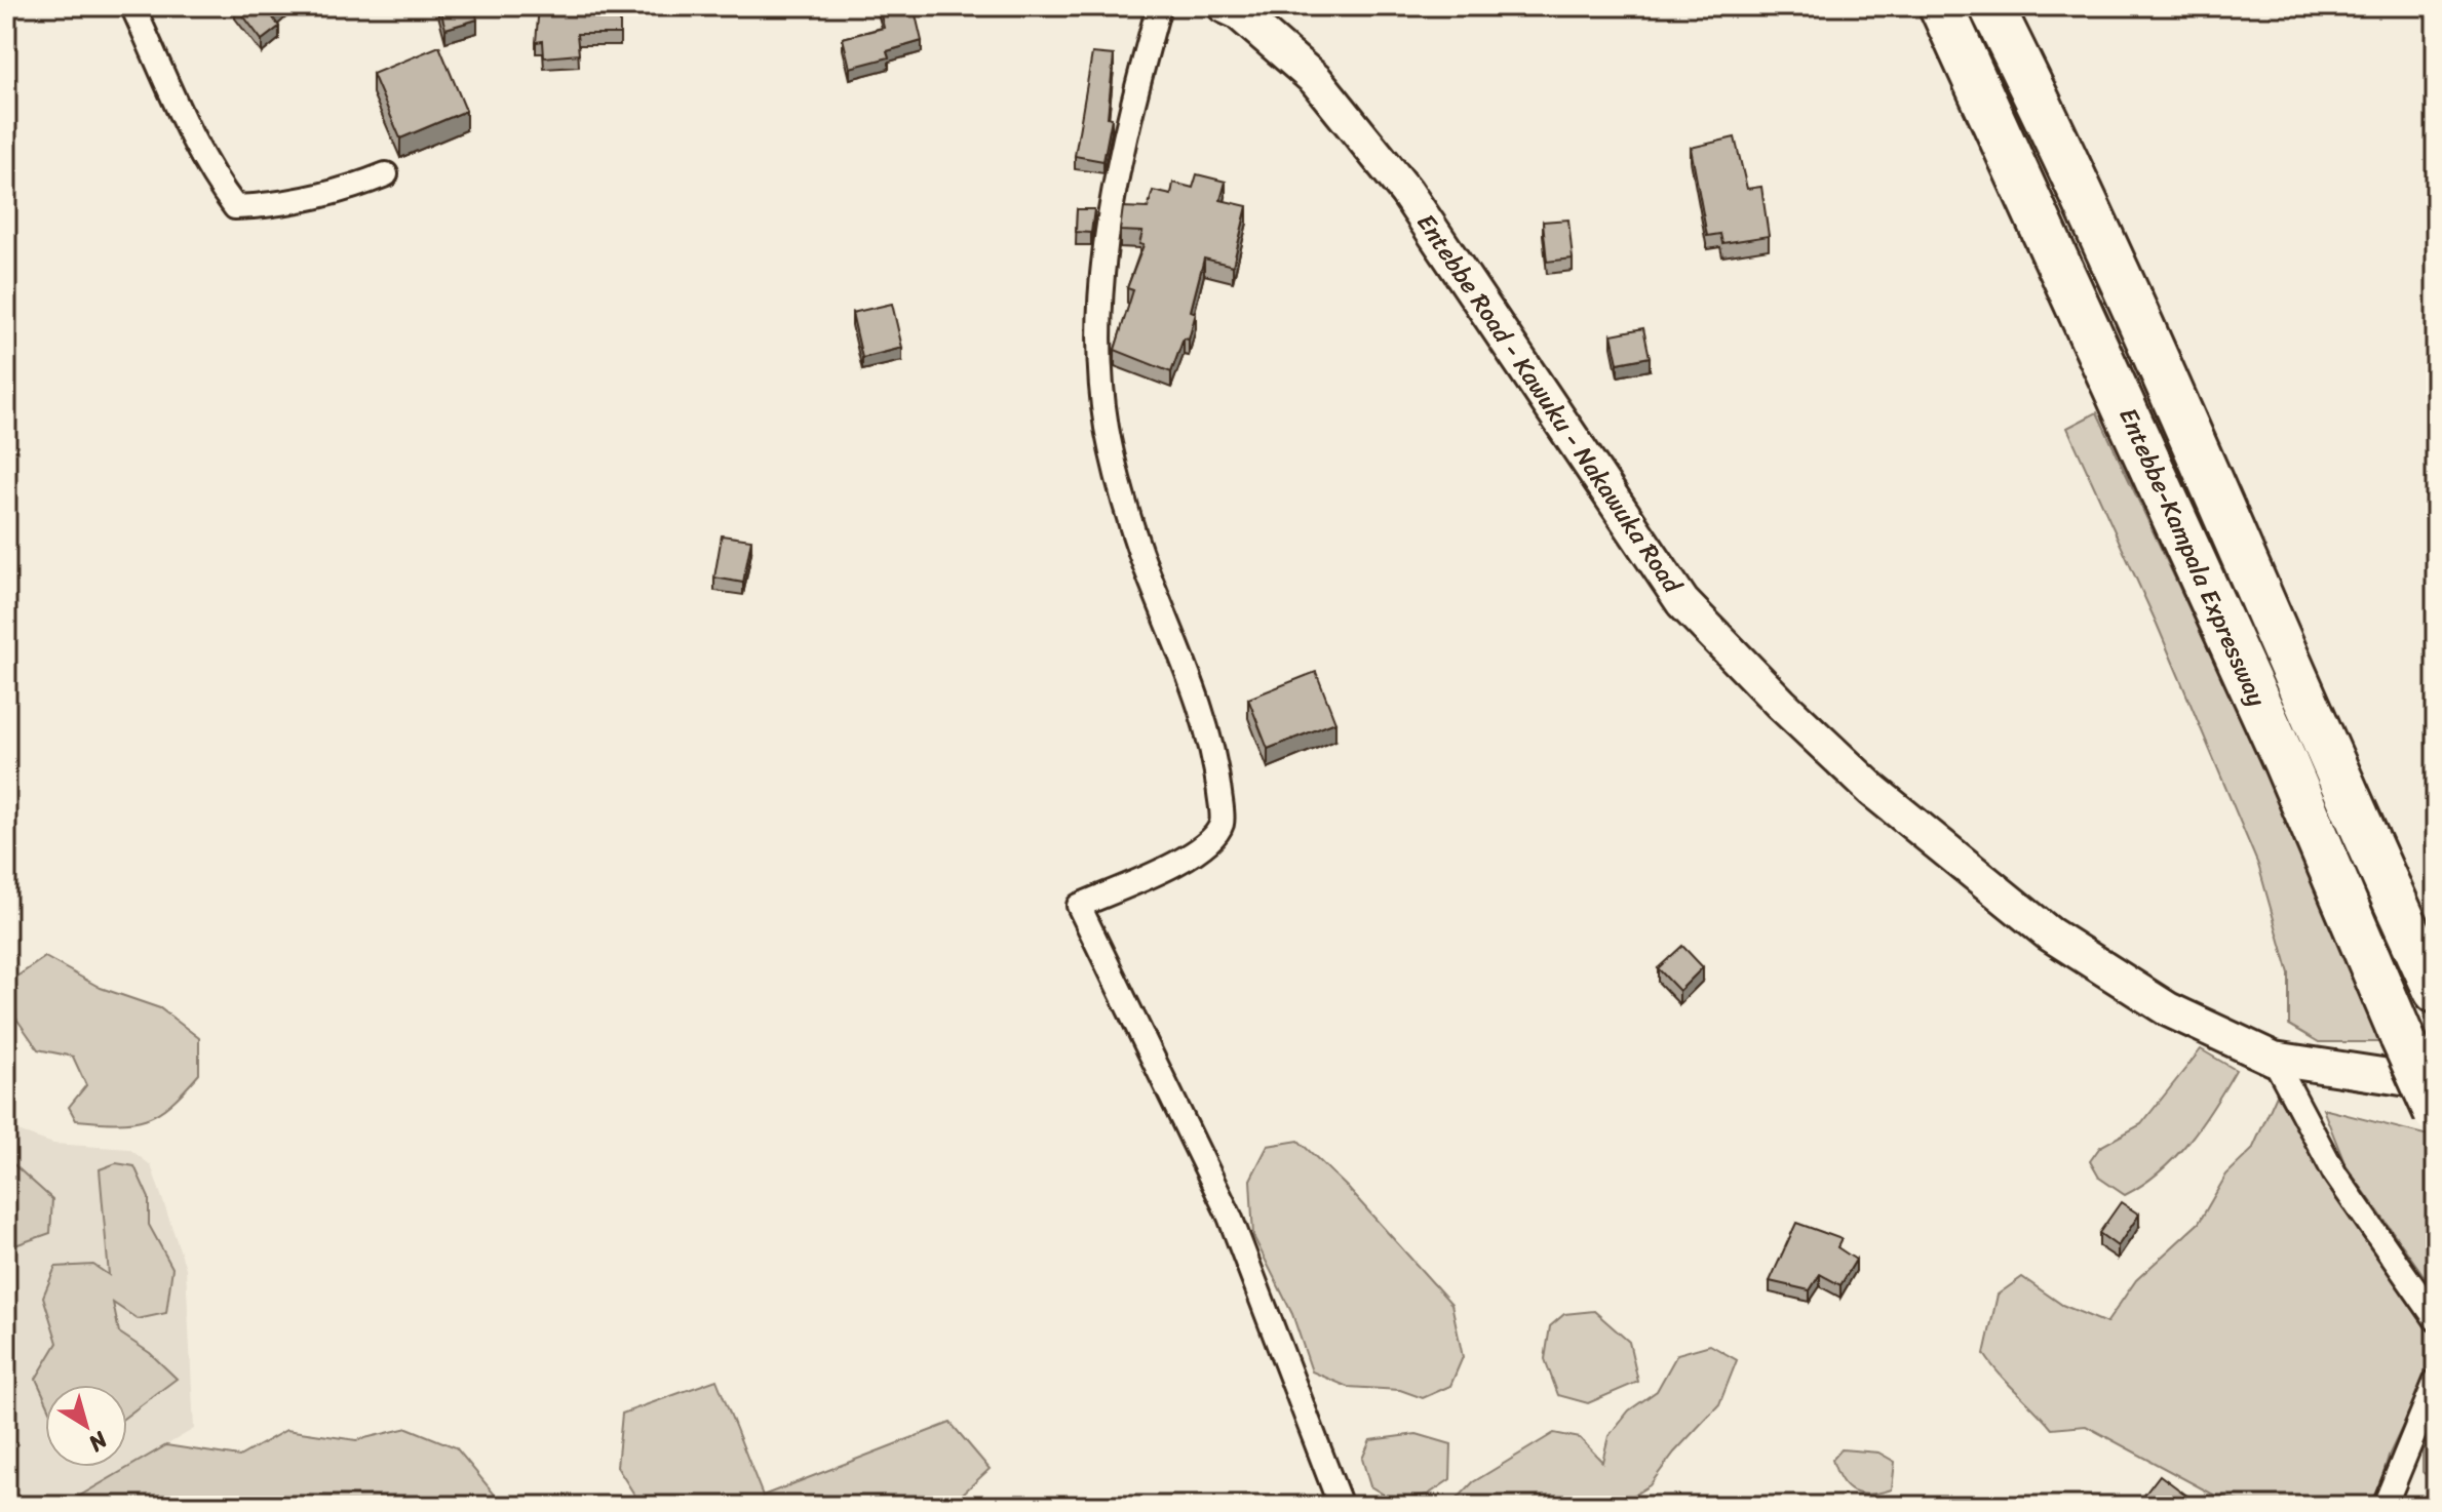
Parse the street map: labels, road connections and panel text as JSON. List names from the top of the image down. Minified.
{"streets":{"highway":["Entebbe-Kampala Expressway"],"main road":["Entebbe Road - Kawuku - Nakawuka Road"]},"north":"bottom right"}
